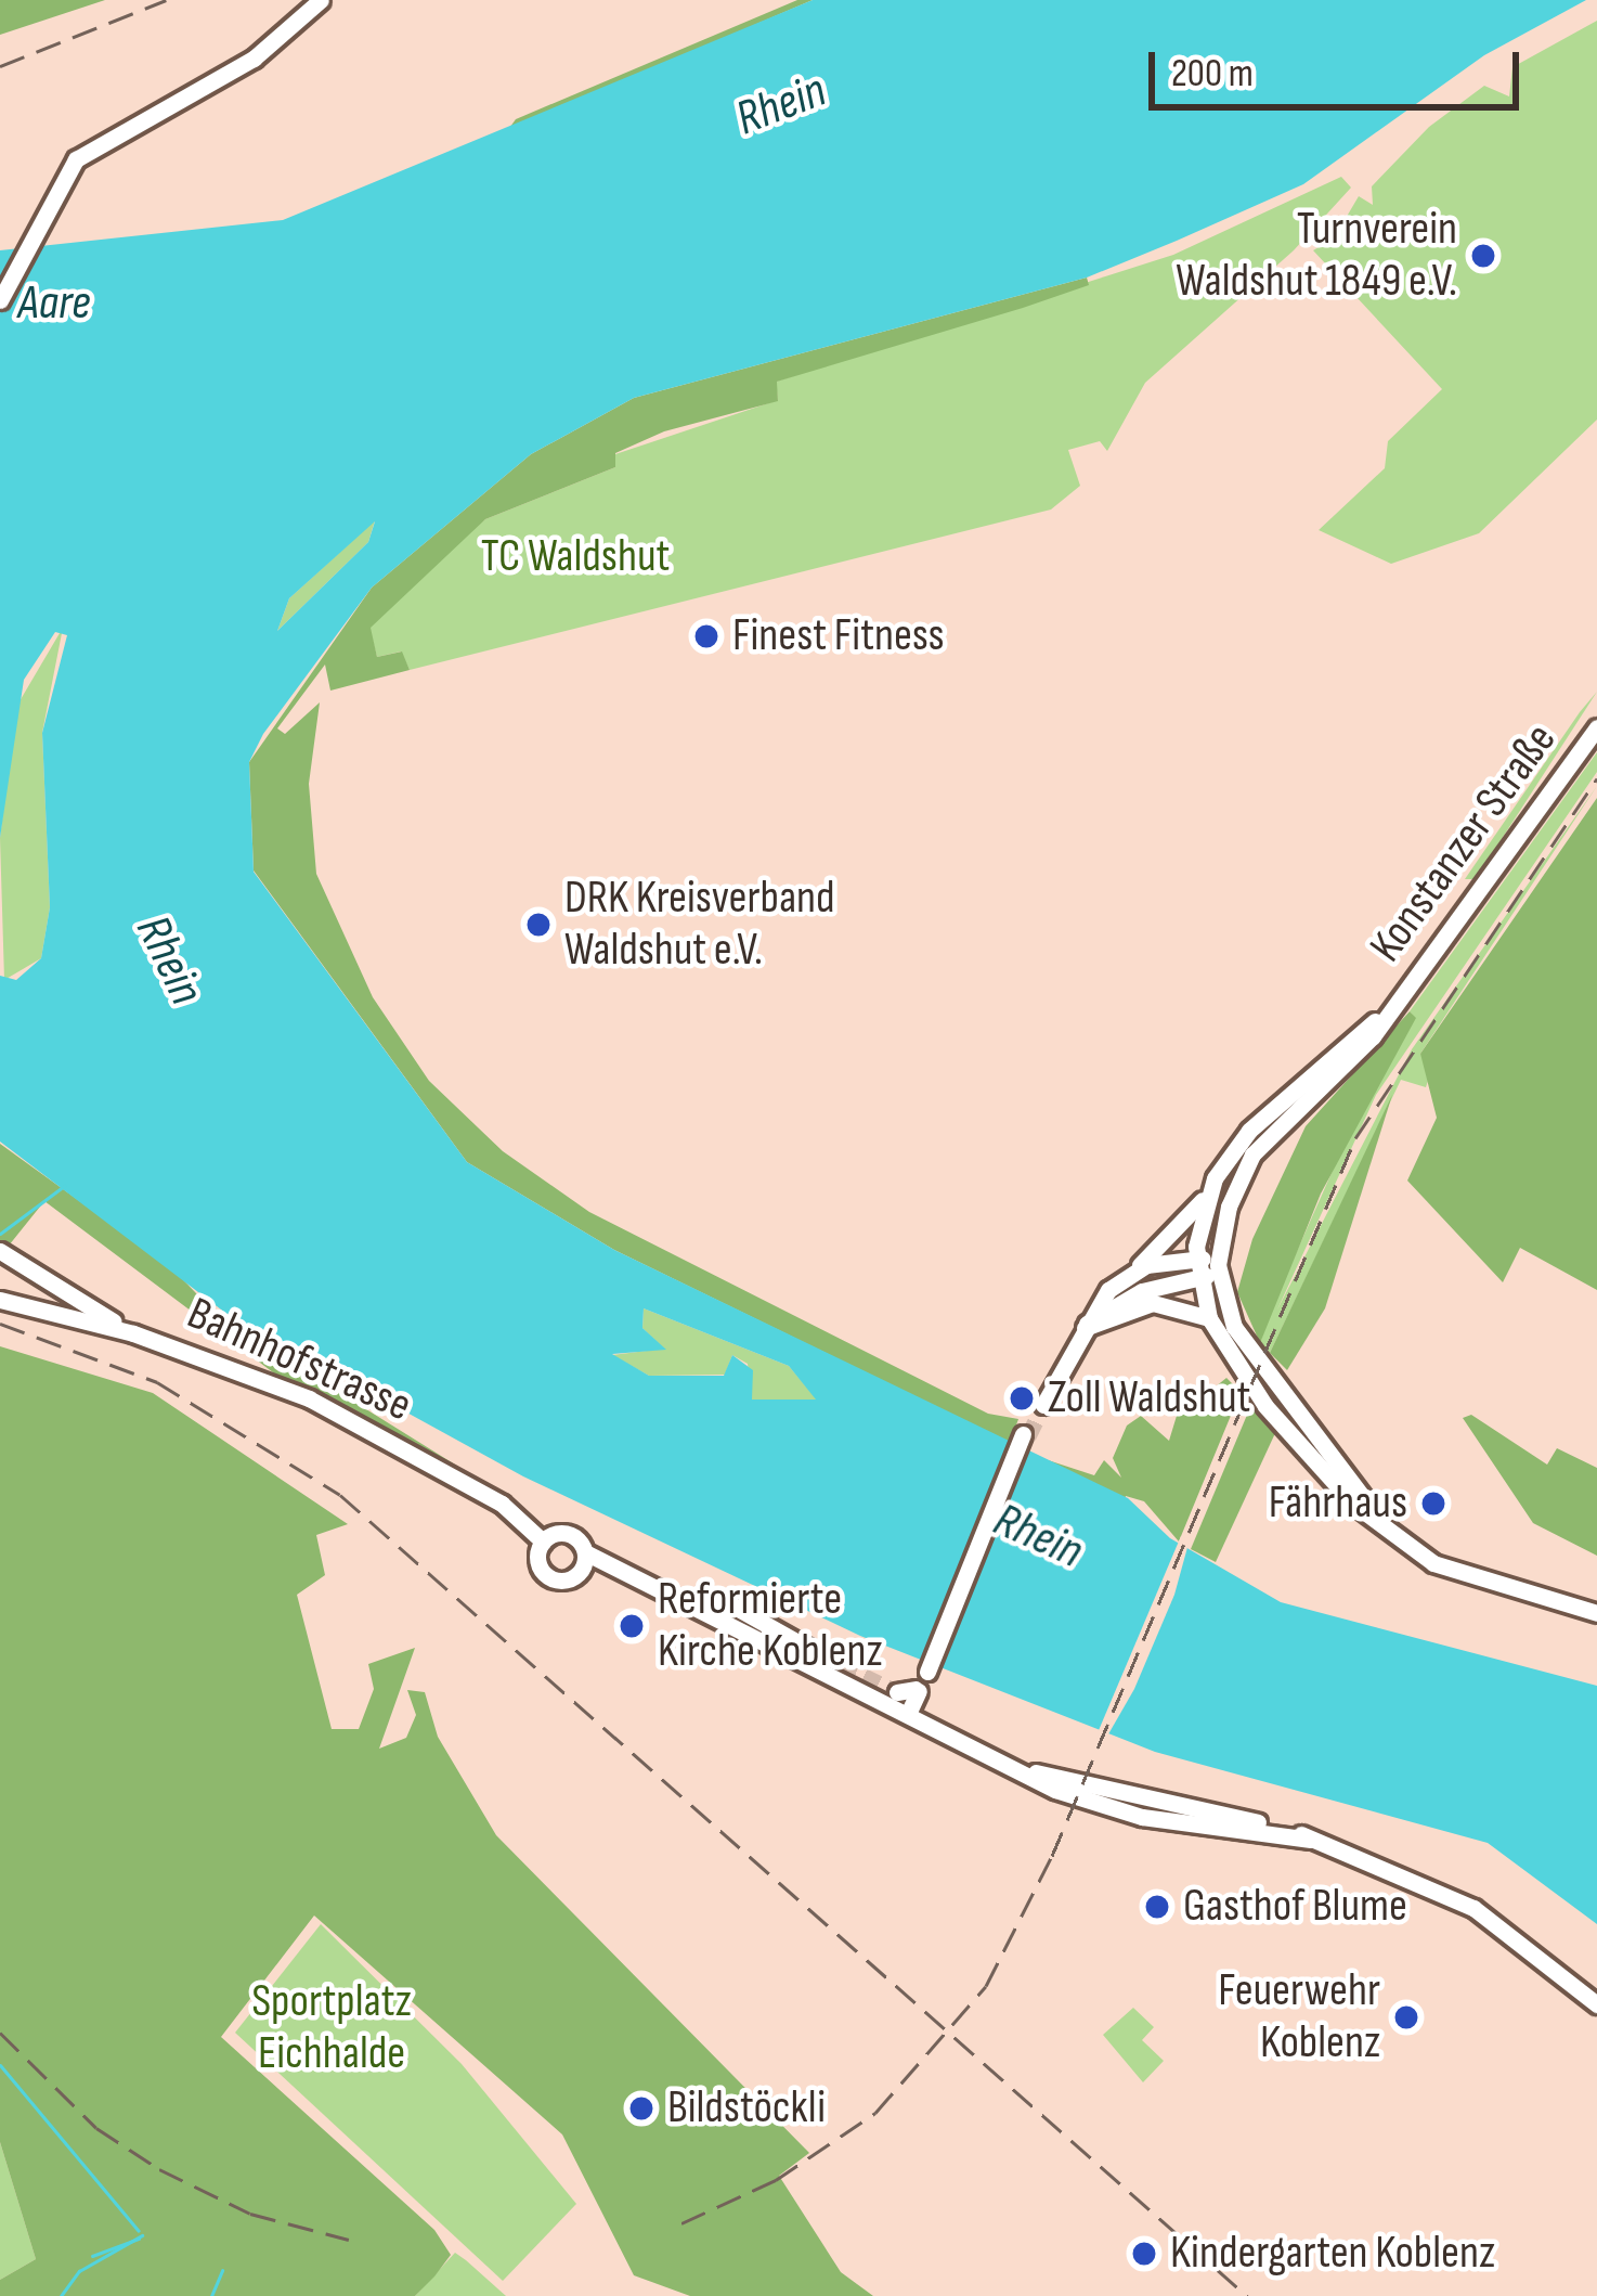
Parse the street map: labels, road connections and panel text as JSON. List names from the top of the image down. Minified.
{"streets":{"main road":["Konstanzer Straße","Bahnhofstrasse"]},"water":["Rhein","Aare"],"parks":["TC Waldshut","Sportplatz Eichhalde"],"places":["Turnverein Waldshut 1849 e.V.","Finest Fitness","DRK Kreisverband Waldshut e.V.","Zoll Waldshut","Fährhaus","Reformierte Kirche Koblenz","Gasthof Blume","Feuerwehr Koblenz","Bildstöckli","Kindergarten Koblenz"],"scale_bar":"200 m"}
